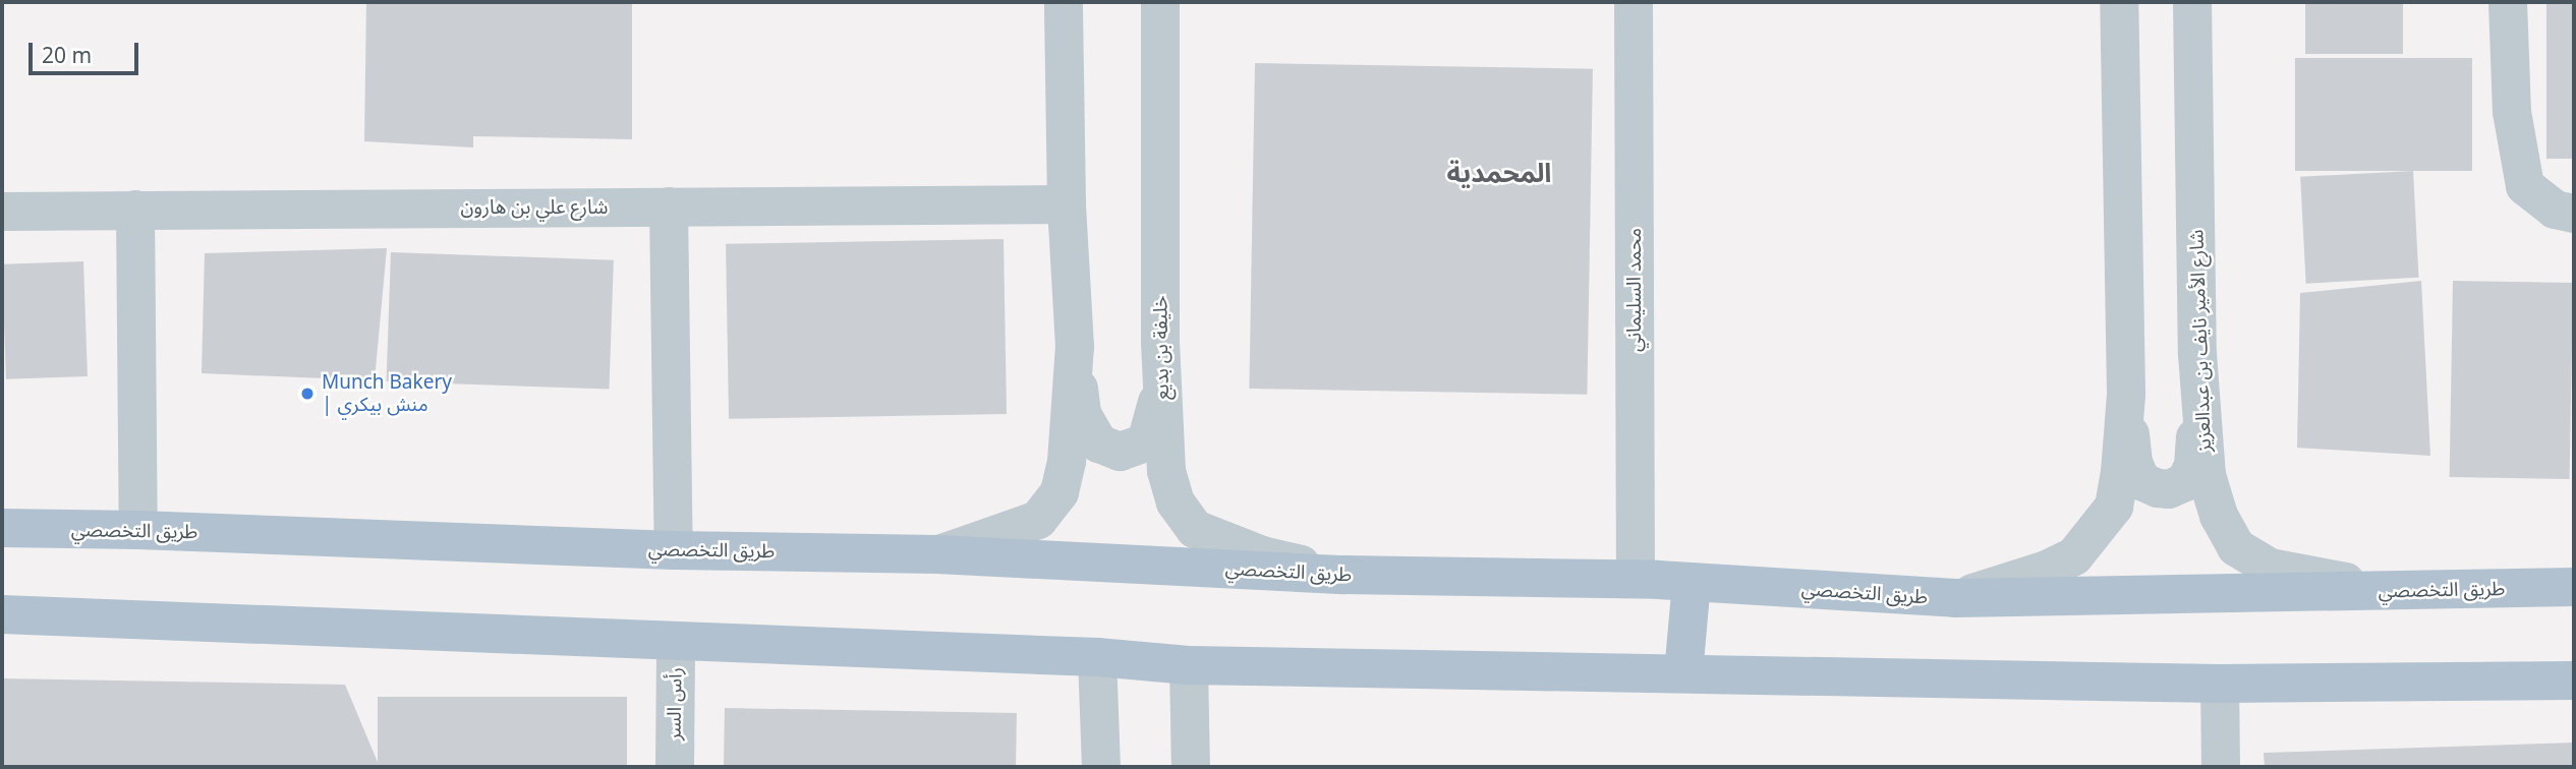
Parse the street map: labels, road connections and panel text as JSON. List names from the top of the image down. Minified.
{"streets":{"main road":["طريق التخصصي"],"street":["شارع علي بن هارون","محمد السليماني","شارع الأمير نايف بن عبدالعزيز","خليفة بن بديع","رأس السر"]},"crossings":[["محمد السليماني","طريق التخصصي"],["شارع الأمير نايف بن عبدالعزيز","طريق التخصصي"],["خليفة بن بديع","طريق التخصصي"]],"districts":["المحمدية"],"places":["Munch Bakery | منش بيكري"],"scale_bar":"20 m"}
